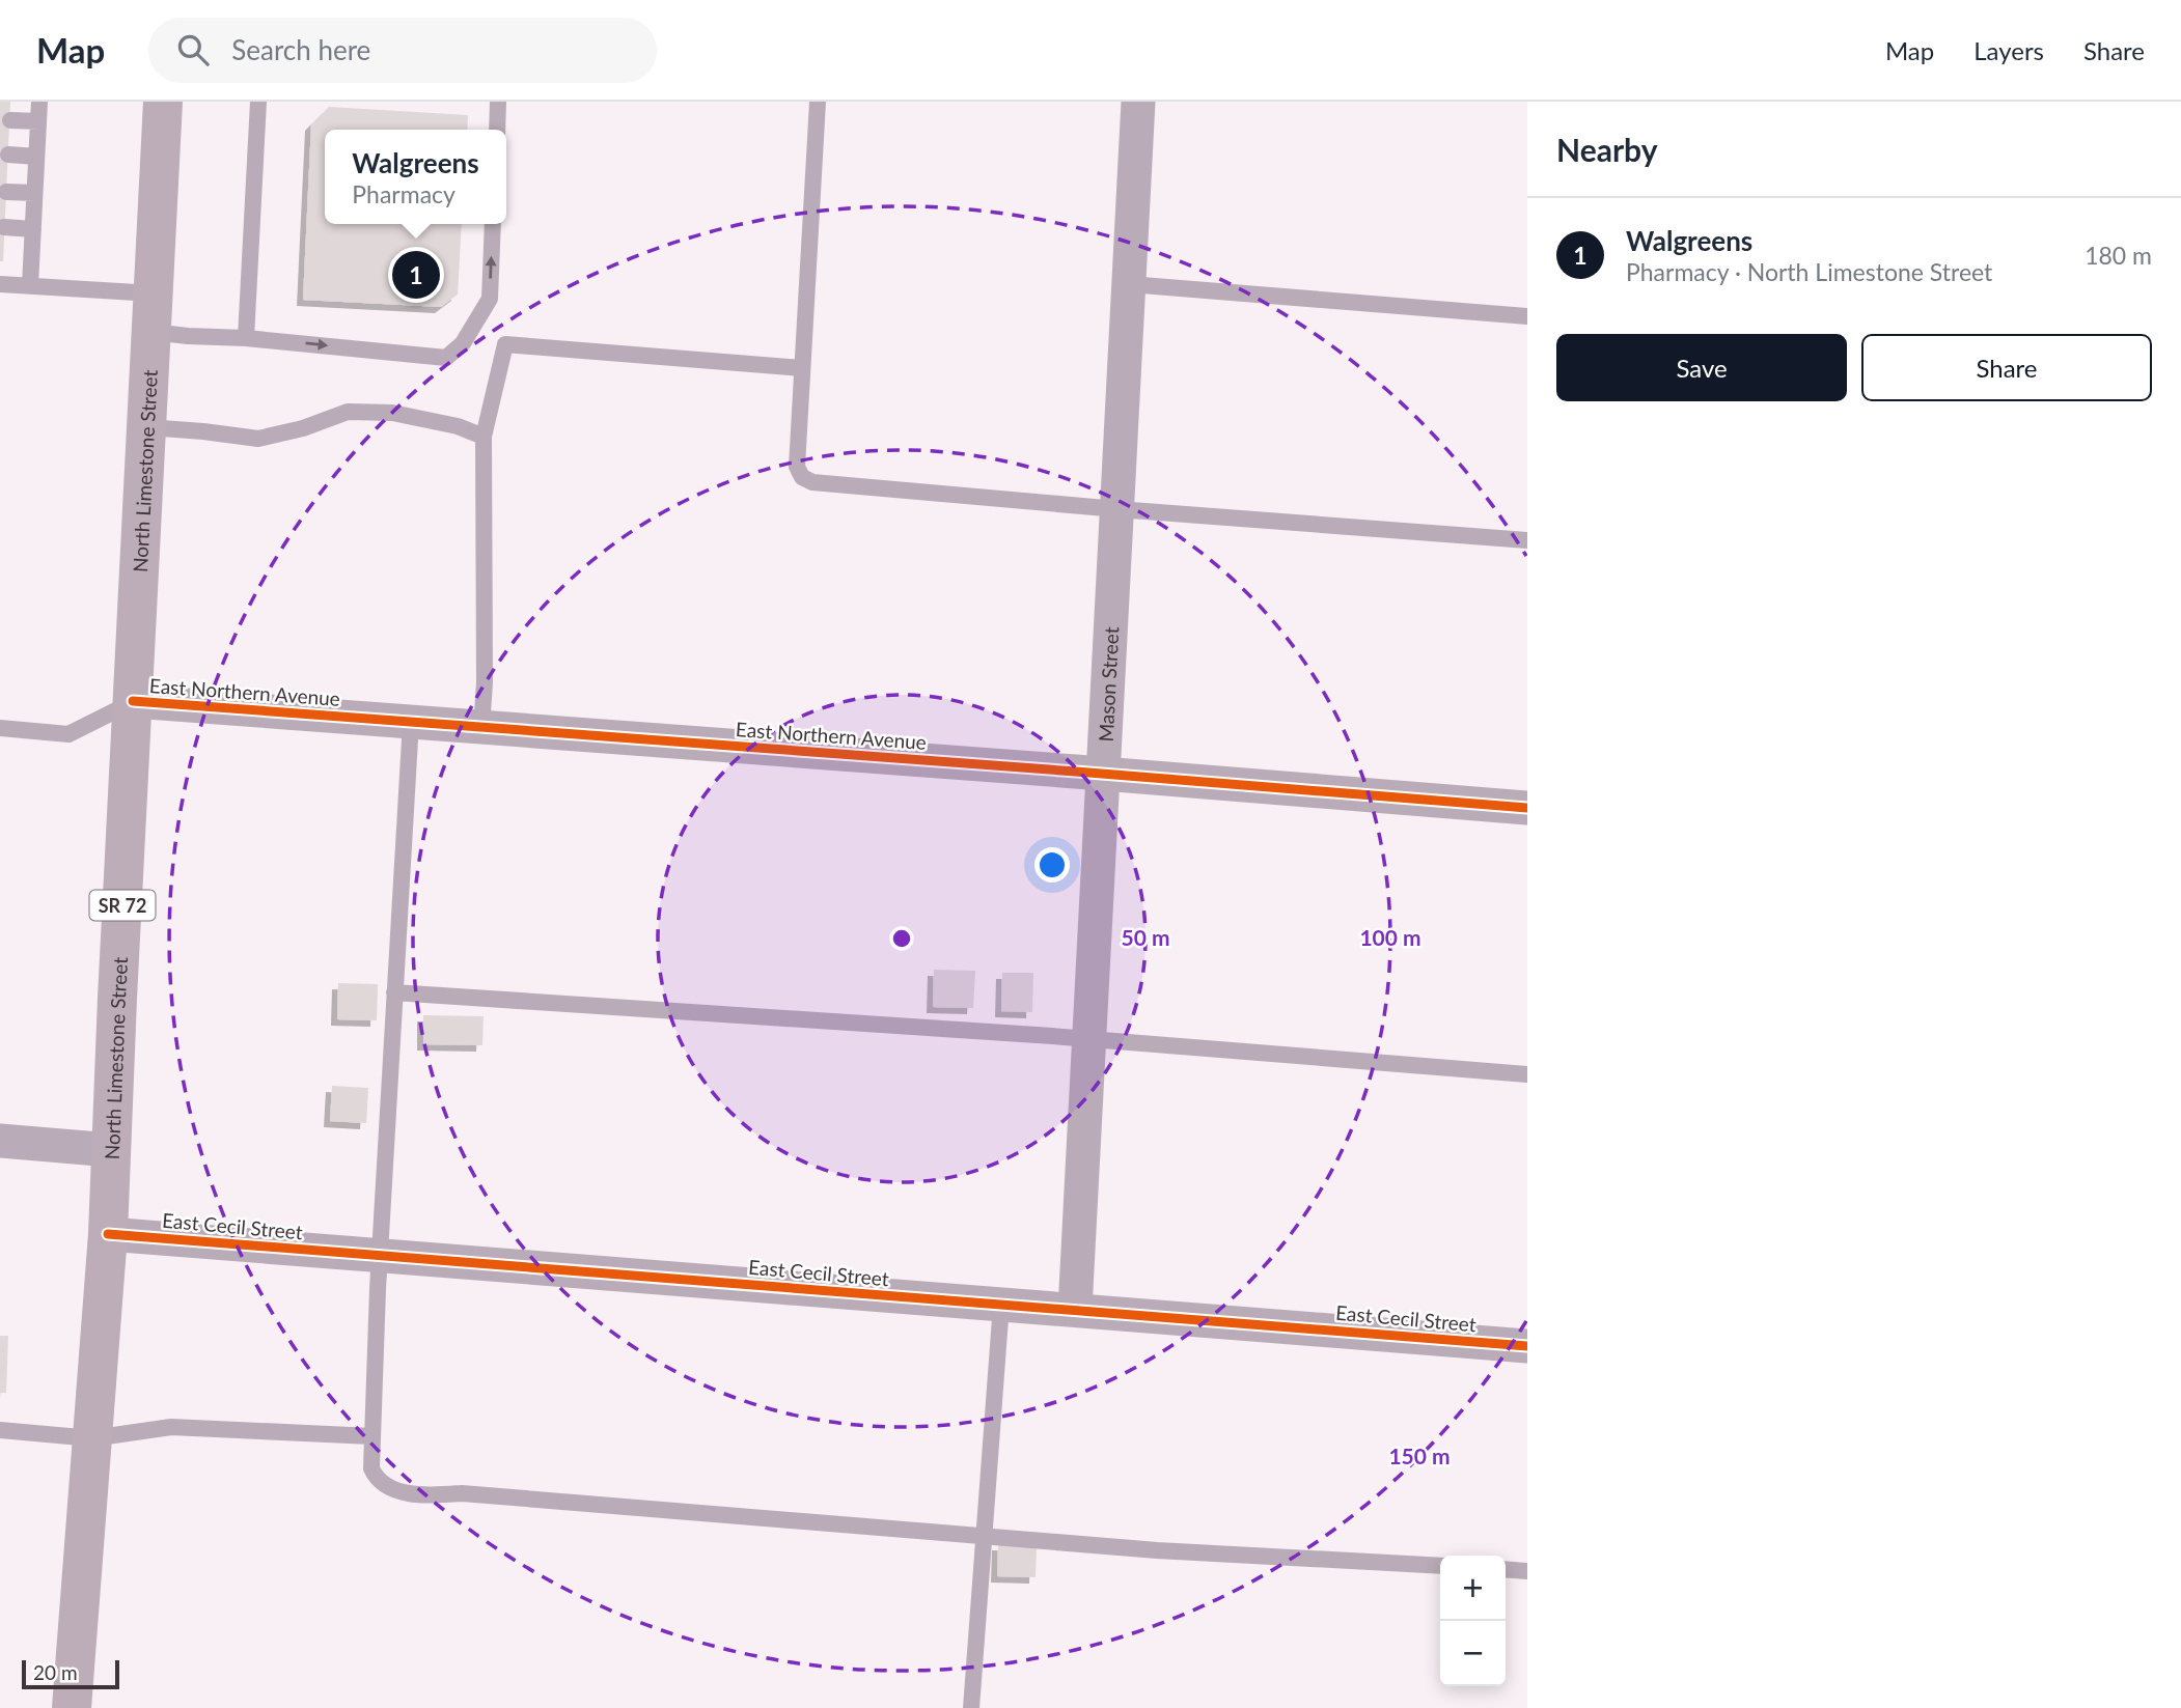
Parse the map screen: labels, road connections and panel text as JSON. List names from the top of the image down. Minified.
{"streets":{"main road":["North Limestone Street","SR 72"],"street":["Mason Street","East Northern Avenue","East Cecil Street"]},"crossings":[["North Limestone Street","East Northern Avenue"],["North Limestone Street","East Cecil Street"],["Mason Street","East Northern Avenue"],["Mason Street","East Cecil Street"]],"scale_bar":"20 m","page":{"header":"Map","search":"Search here","nav":["Map","Layers","Share"],"heading":"Nearby","popup":["Walgreens","Pharmacy"],"list":[{"mark":"1","name":"Walgreens","note":"Pharmacy · North Limestone Street","value":"180 m"}],"pins":"1","buttons":["Save","Share"],"map_buttons":["+","−"],"scale":"20 m"},"rings":["50 m","100 m","150 m"]}
